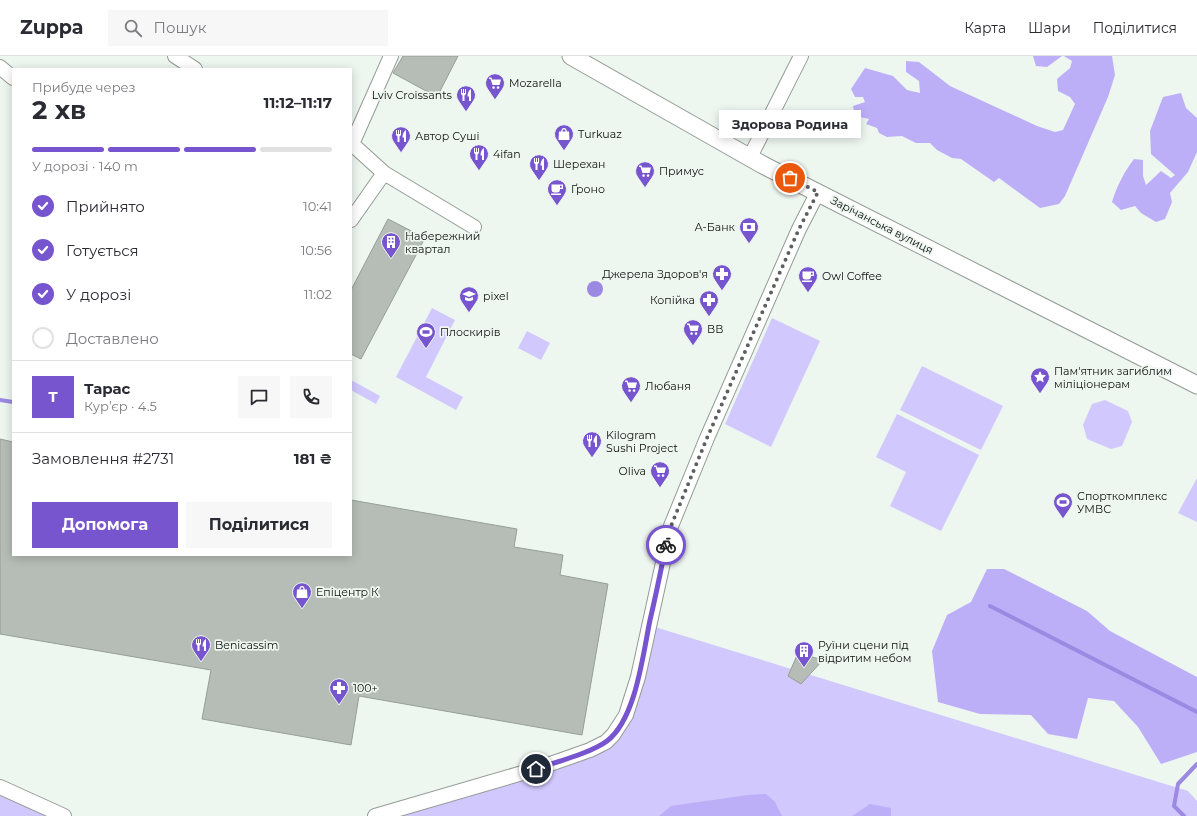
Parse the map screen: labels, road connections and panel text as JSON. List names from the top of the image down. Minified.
{"streets":{"street":["Зарічанська вулиця"]},"places":{"supermarket":["Mozarella","Примус","ВВ","Любаня","Oliva"],"restaurant":["Lviv Croissants","Автор Суші","4ifan","Шерехан","Kilogram Sushi Project","Benicassim"],"shop":["Turkuaz","Епіцентр К"],"other":["Здорова Родина"],"cafe":["Ґроно","Owl Coffee"],"bank":["А-Банк"],"building":["Набережний квартал","Руїни сцени під відритим небом"],"pharmacy":["Джерела Здоров'я","Копійка","100+"],"school or university":["pixel"],"sports":["Плоскирів","Спорткомплекс УМВС"],"place":["Пам'ятник загиблим міліціонерам"]},"page":{"header":"Zuppa","search":"Пошук","nav":["Карта","Шари","Поділитися"],"heading":["2 хв","Прибуде через","11:12–11:17"],"panel":["Тарас","Кур’єр · 4.5","Замовлення #2731","181 ₴"],"bubble":"Здорова Родина","bar":"У дорозі · 140 m","list":[["Прийнято","10:41"],["Готується","10:56"],["У дорозі","11:02"],"Доставлено"],"round":"Т","buttons":["Допомога","Поділитися"]}}
